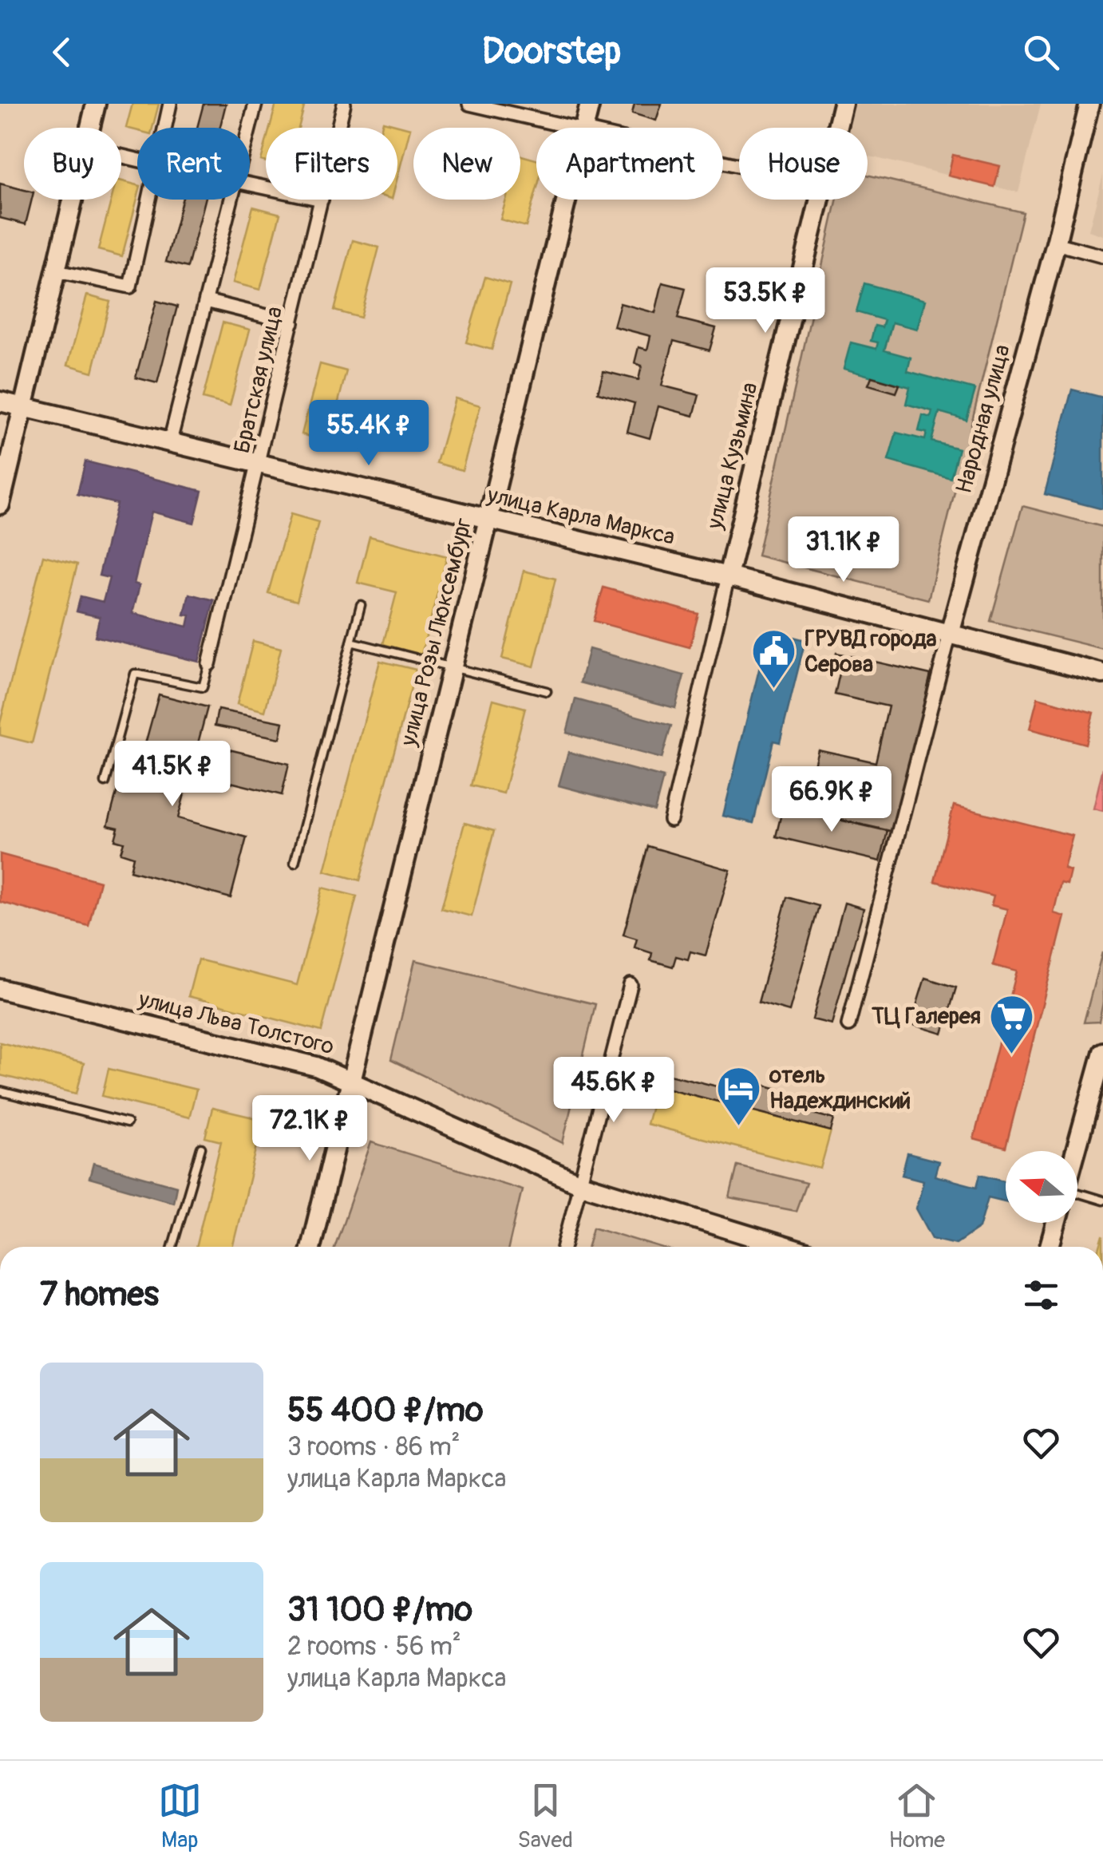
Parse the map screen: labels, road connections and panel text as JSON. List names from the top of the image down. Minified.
{"streets":{"street":["Братская улица","Народная улица","улица Кузьмина","улица Карла Маркса","улица Розы Люксембург","улица Льва Толстого"]},"crossings":[["Братская улица","улица Карла Маркса"],["Народная улица","улица Карла Маркса"],["улица Кузьмина","улица Карла Маркса"],["улица Карла Маркса","улица Розы Люксембург"],["улица Розы Люксембург","улица Льва Толстого"]],"places":{"public building":["ГРУВД города Серова"],"supermarket":["ТЦ Галерея"],"hotel":["отель Надеждинский"]},"north":"left","page":{"header":"Doorstep","chip":["Buy","Rent","Filters","New","Apartment","House"],"price":["53.5K ₽","55.4K ₽","31.1K ₽","41.5K ₽","66.9K ₽","45.6K ₽","72.1K ₽"],"heading":"7 homes","list":[{"name":"55 400 ₽/mo","note":"3 rooms · 86 m² · улица Карла Маркса"},{"name":"31 100 ₽/mo","note":"2 rooms · 56 m² · улица Карла Маркса"}],"tabs":["Map","Saved","Home"]}}
